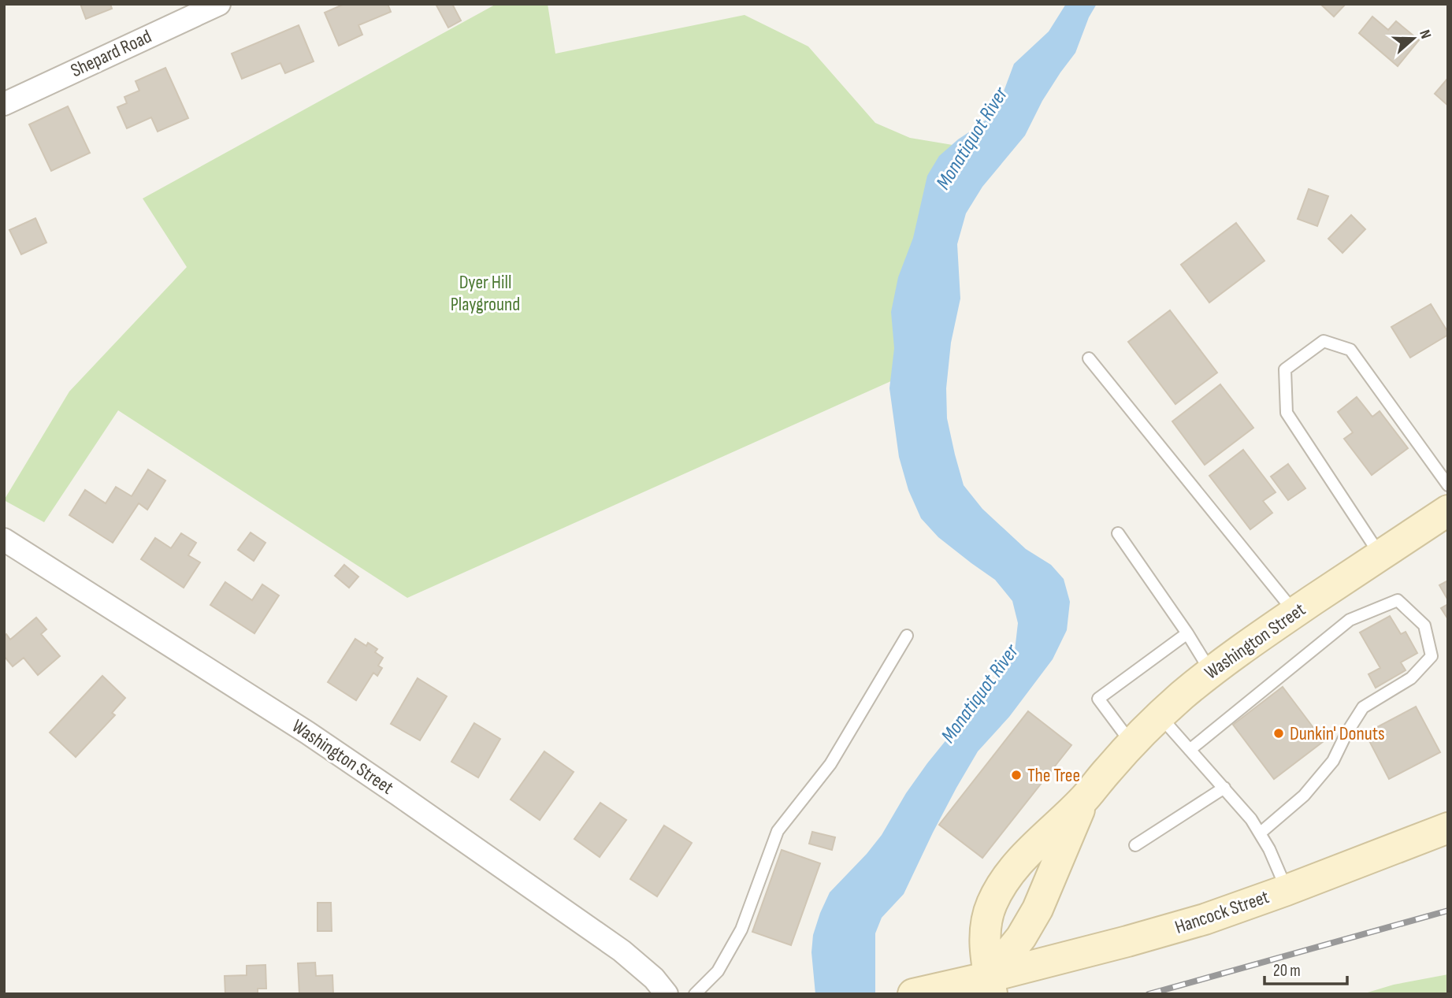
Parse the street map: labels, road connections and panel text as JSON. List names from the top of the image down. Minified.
{"streets":{"main road":["Washington Street","Hancock Street"],"street":["Shepard Road"]},"crossings":[["Washington Street","Hancock Street"]],"water":["Monatiquot River"],"parks":["Dyer Hill Playground"],"places":["Dunkin' Donuts","The Tree"],"scale_bar":"20 m","north":"right"}
